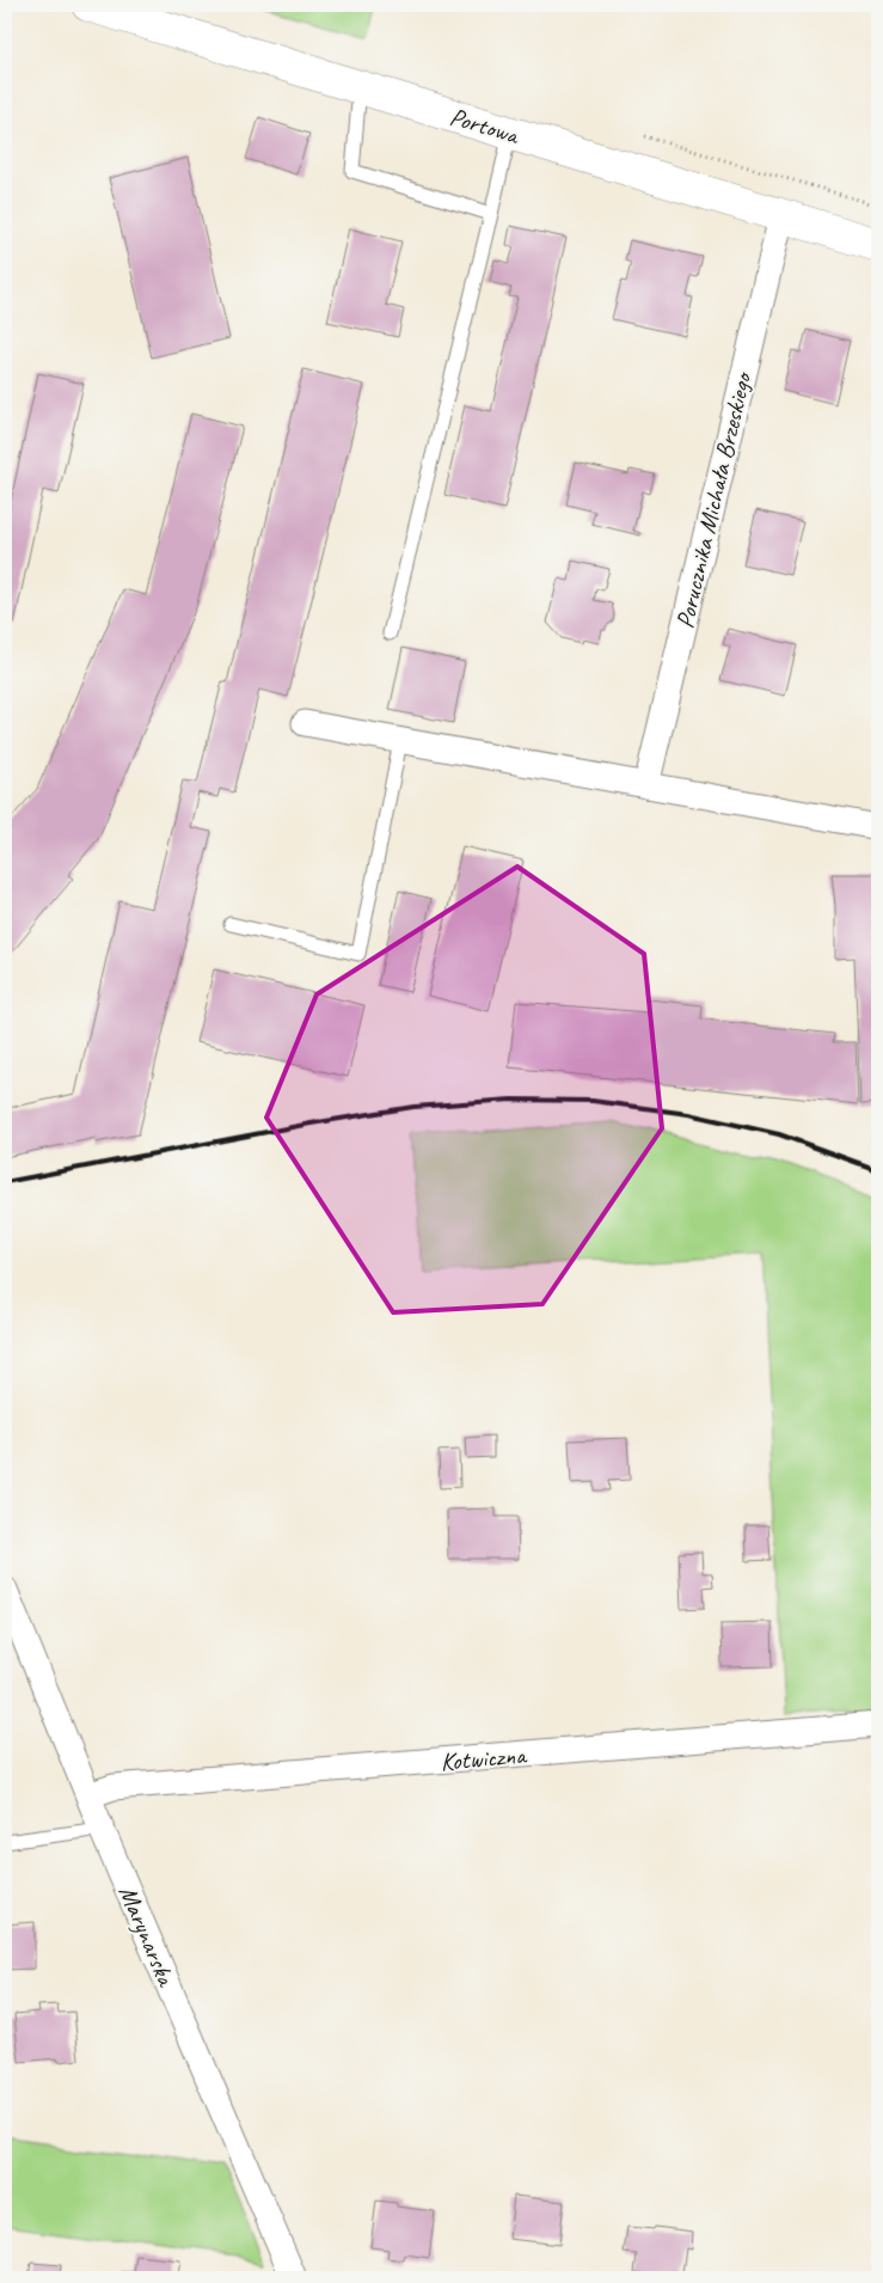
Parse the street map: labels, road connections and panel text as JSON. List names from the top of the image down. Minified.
{"streets":{"street":["Portowa","Porucznika Michała Brzeskiego","Kotwiczna","Marynarska"]},"crossings":[["Portowa","Porucznika Michała Brzeskiego"],["Kotwiczna","Marynarska"]]}
